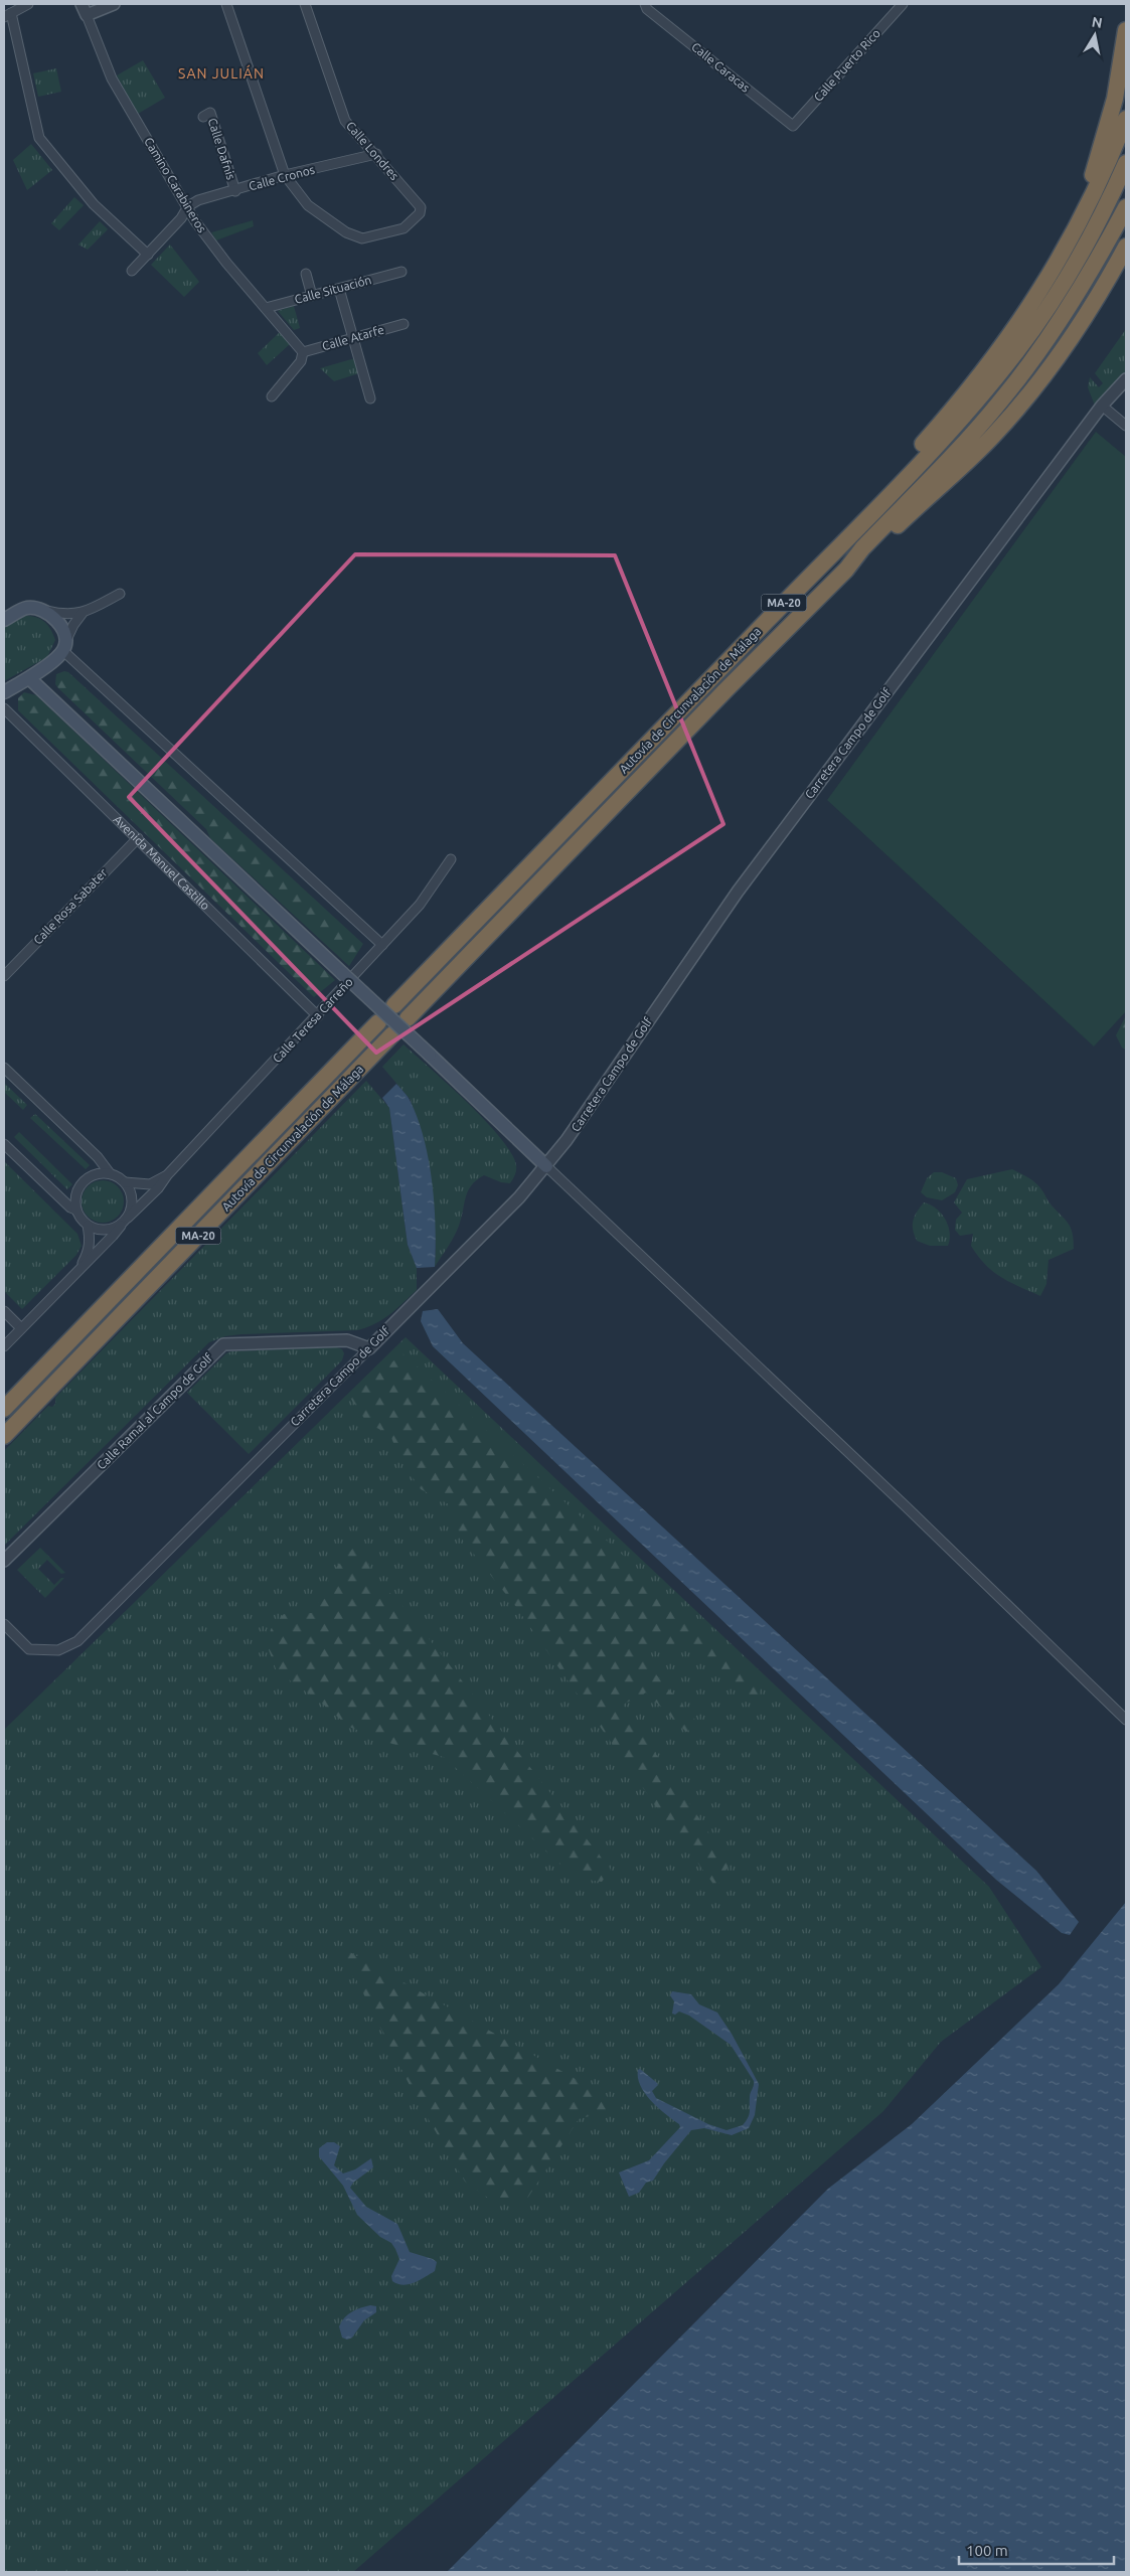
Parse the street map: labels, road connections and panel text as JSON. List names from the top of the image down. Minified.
{"streets":{"highway":["MA-20","Autovía de Circunvalación de Málaga"],"street":["Calle Puerto Rico","Calle Caracas","Calle Dafnis","Calle Londres","Calle Cronos","Camino Carabineros","Calle Situación","Calle Atarfe","Carretera Campo de Golf","Avenida Manuel Castillo","Calle Rosa Sabater","Calle Teresa Carreño","Calle Ramal al Campo de Golf"]},"crossings":[["Calle Puerto Rico","Calle Caracas"],["Calle Dafnis","Calle Cronos"],["Calle Londres","Calle Cronos"],["Calle Cronos","Camino Carabineros"],["Camino Carabineros","Calle Situación"],["Camino Carabineros","Calle Atarfe"],["Carretera Campo de Golf","Calle Ramal al Campo de Golf"],["Avenida Manuel Castillo","Calle Rosa Sabater"],["Avenida Manuel Castillo","Calle Teresa Carreño"]],"districts":["SAN JULIÁN"],"scale_bar":"100 m","north":"top"}
